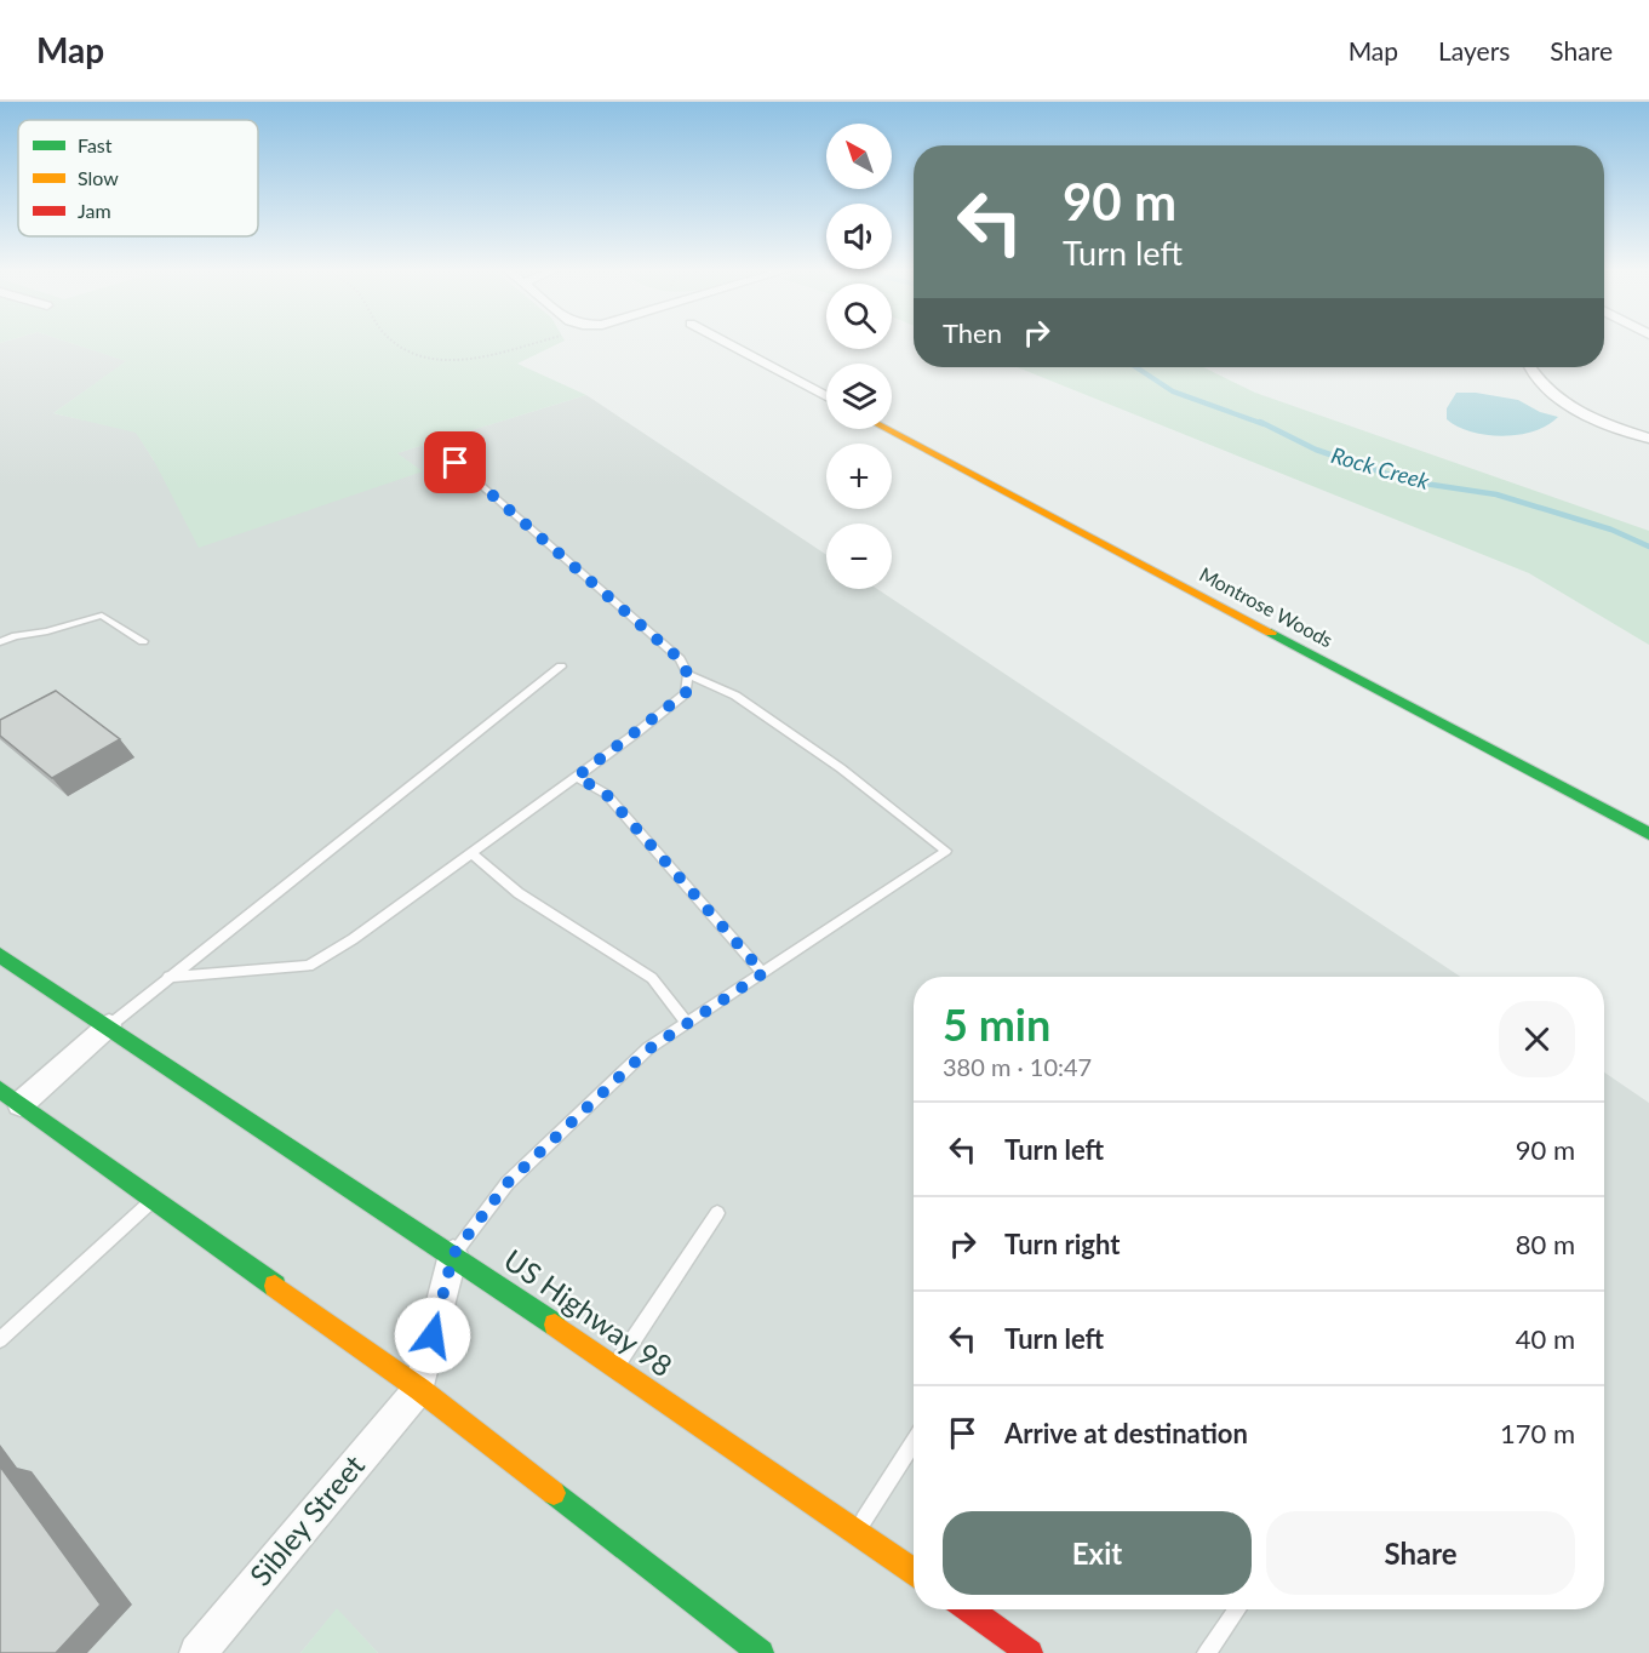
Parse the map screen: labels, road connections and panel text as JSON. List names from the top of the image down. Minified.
{"streets":{"main road":["Montrose Woods","US Highway 98"],"street":["Sibley Street"]},"water":["Rock Creek"],"legend":["Fast","Slow","Jam"],"north":"top left","page":{"header":"Map","nav":["Map","Layers","Share"],"map_buttons":["+","−"],"turn":["90 m","Turn left"],"then":"Then","heading":["5 min","380 m · 10:47"],"list":[{"name":"Turn left","value":"90 m"},{"name":"Turn right","value":"80 m"},{"name":"Turn left","value":"40 m"},{"name":"Arrive at destination","value":"170 m"}],"buttons":["Exit","Share"]}}
